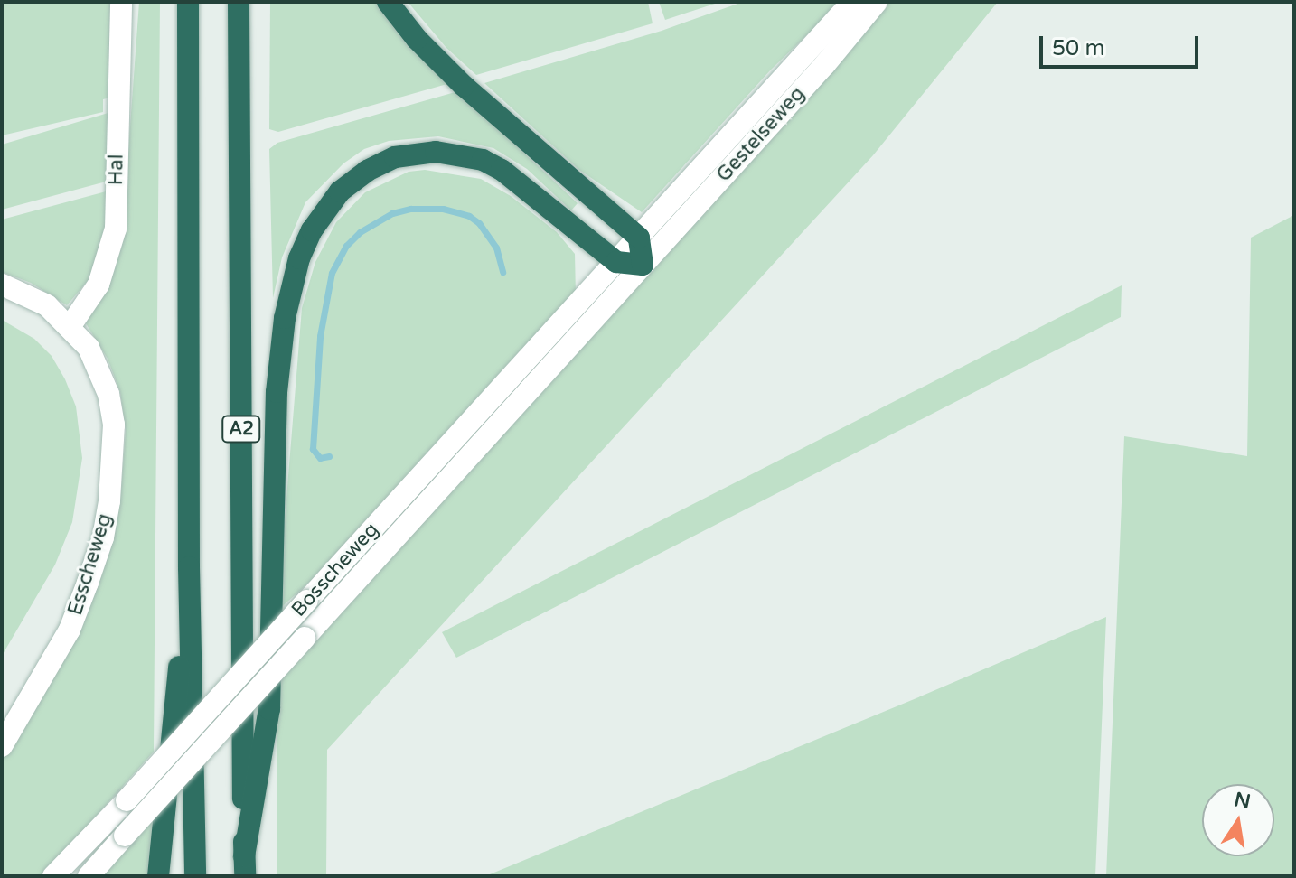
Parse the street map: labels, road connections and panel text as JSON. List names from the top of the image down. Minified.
{"streets":{"highway":["A2"],"main road":["Gestelseweg","Hal","Esscheweg","Bosscheweg"]},"crossings":[["Gestelseweg","A2"],["Gestelseweg","Bosscheweg"],["Hal","Esscheweg"],["A2","Bosscheweg"]],"scale_bar":"50 m","north":"top"}
